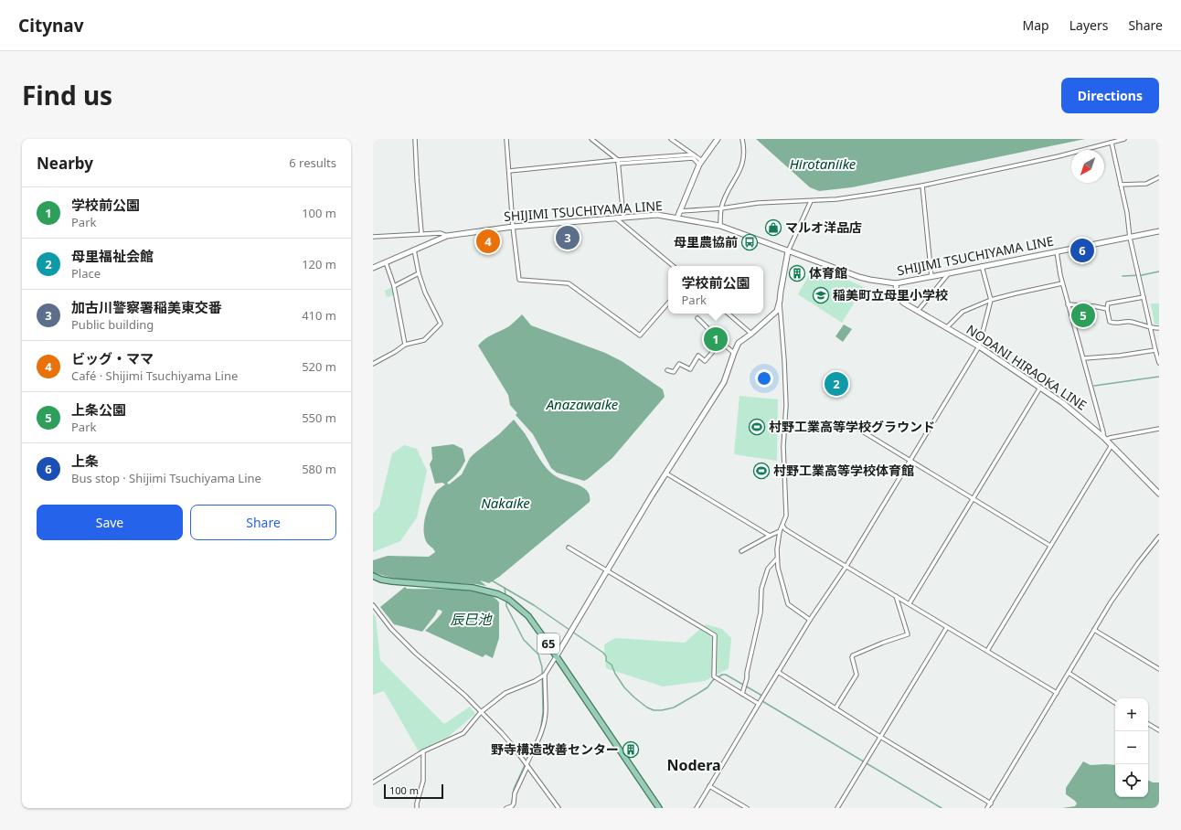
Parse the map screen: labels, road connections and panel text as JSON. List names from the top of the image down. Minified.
{"streets":{"main road":["SHIJIMI TSUCHIYAMA LINE","NODANI HIRAOKA LINE","65"]},"crossings":[["SHIJIMI TSUCHIYAMA LINE","NODANI HIRAOKA LINE"]],"districts":["Nodera"],"water":["Hirotaniike","Anazawaike","Nakaike","辰巳池"],"places":{"shop":["マルオ洋品店"],"bus stop":["母里農協前"],"building":["体育館","野寺構造改善センター"],"school or university":["稲美町立母里小学校"],"sports":["村野工業高等学校グラウンド","村野工業高等学校体育館"]},"scale_bar":"100 m","north":"bottom left","page":{"header":"Citynav","nav":["Map","Layers","Share"],"title":"Find us","buttons":["Directions",["Save","Share"]],"heading":["Nearby","6 results"],"list":[{"mark":"1","name":"学校前公園","note":"Park","value":"100 m"},{"mark":"2","name":"母里福祉会館","note":"Place","value":"120 m"},{"mark":"3","name":"加古川警察署稲美東交番","note":"Public building","value":"410 m"},{"mark":"4","name":"ビッグ・ママ","note":"Café · Shijimi Tsuchiyama Line","value":"520 m"},{"mark":"5","name":"上条公園","note":"Park","value":"550 m"},{"mark":"6","name":"上条","note":"Bus stop · Shijimi Tsuchiyama Line","value":"580 m"}],"pins":["3","4","6","5","1","2"],"popup":["学校前公園","Park"],"map_buttons":["+","−"],"scale":"100 m"}}
